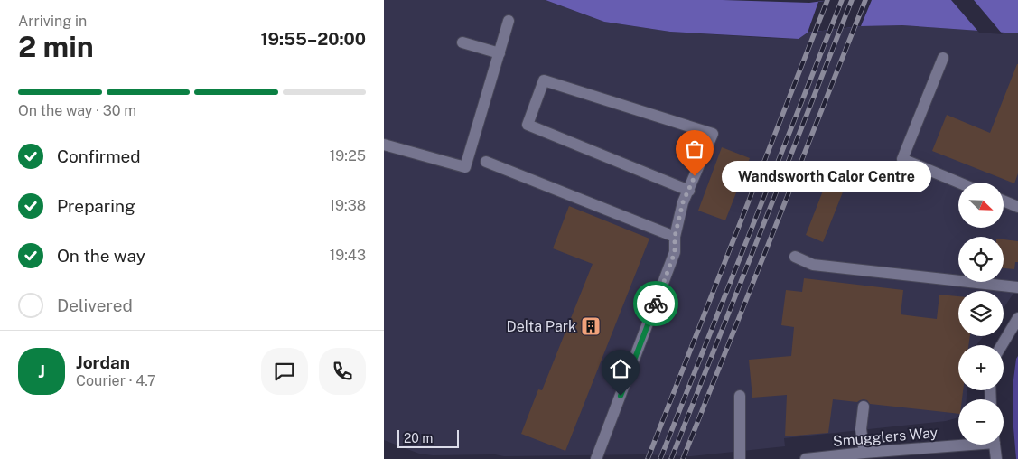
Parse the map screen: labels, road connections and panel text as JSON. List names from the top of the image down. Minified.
{"streets":{"street":["Smugglers Way"]},"places":{"other":["Wandsworth Calor Centre"],"building":["Delta Park"]},"scale_bar":"20 m","north":"bottom right","page":{"heading":["2 min","Arriving in","19:55–20:00"],"panel":["Jordan","Courier · 4.7"],"bar":"On the way · 30 m","list":[["Confirmed","19:25"],["Preparing","19:38"],["On the way","19:43"],"Delivered"],"bubble":"Wandsworth Calor Centre","map_buttons":["+","−"],"round":"J","scale":"20 m"}}
